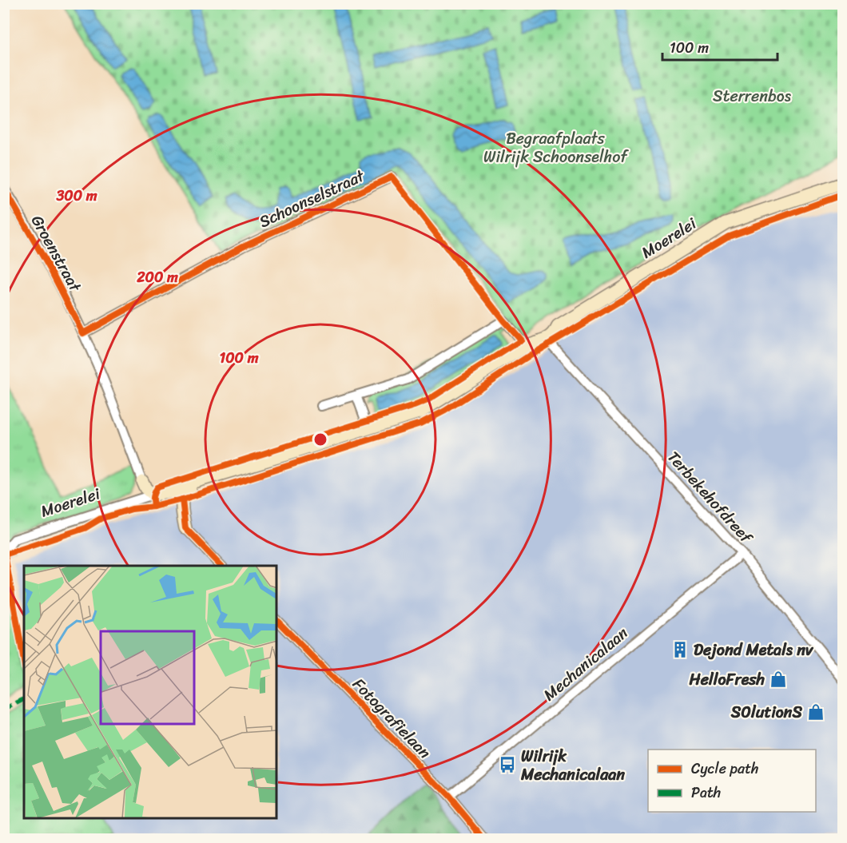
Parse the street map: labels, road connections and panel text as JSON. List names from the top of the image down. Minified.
{"streets":{"street":["Schoonselstraat","Moerelei","Groenstraat","Terbekehofdreef","Mechanicalaan","Fotografielaan"]},"crossings":[["Schoonselstraat","Groenstraat"],["Moerelei","Terbekehofdreef"],["Terbekehofdreef","Mechanicalaan"],["Mechanicalaan","Fotografielaan"]],"parks":["Sterrenbos","Begraafplaats Wilrijk Schoonselhof"],"places":{"building":["Dejond Metals nv"],"shop":["HelloFresh","S0lutionS"],"bus stop":["Wilrijk Mechanicalaan"]},"legend":["Cycle path","Path"],"scale_bar":"100 m","rings":["300 m","200 m","100 m"]}
